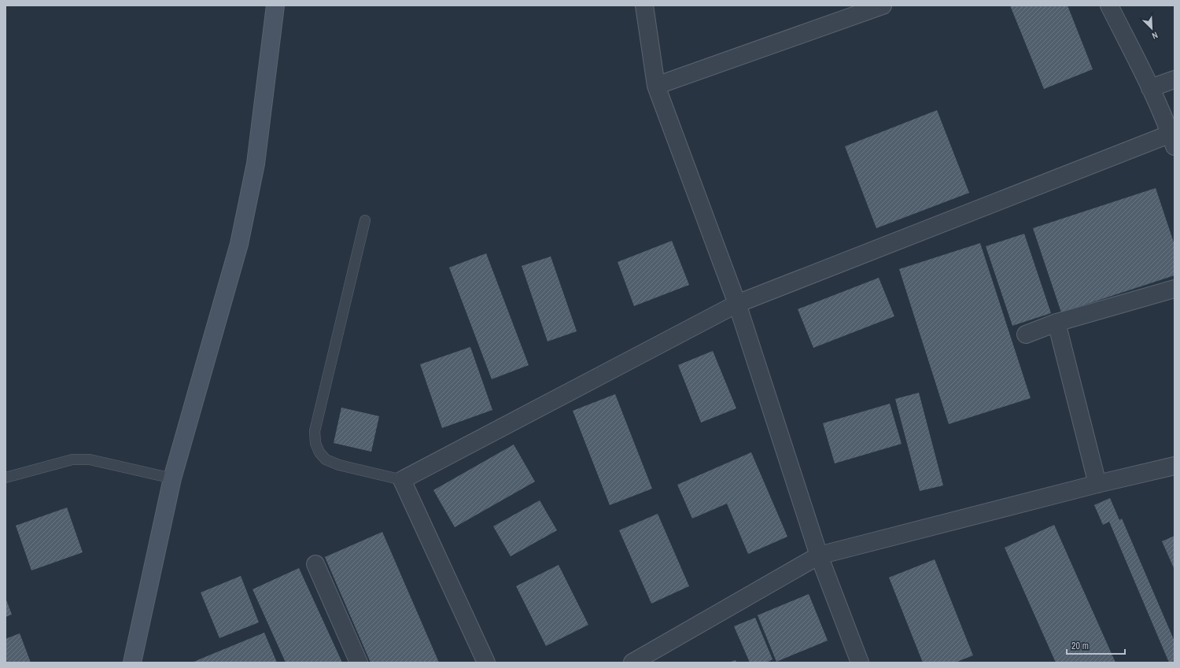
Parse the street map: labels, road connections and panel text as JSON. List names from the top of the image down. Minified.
{"scale_bar":"20 m","north":"bottom right"}
